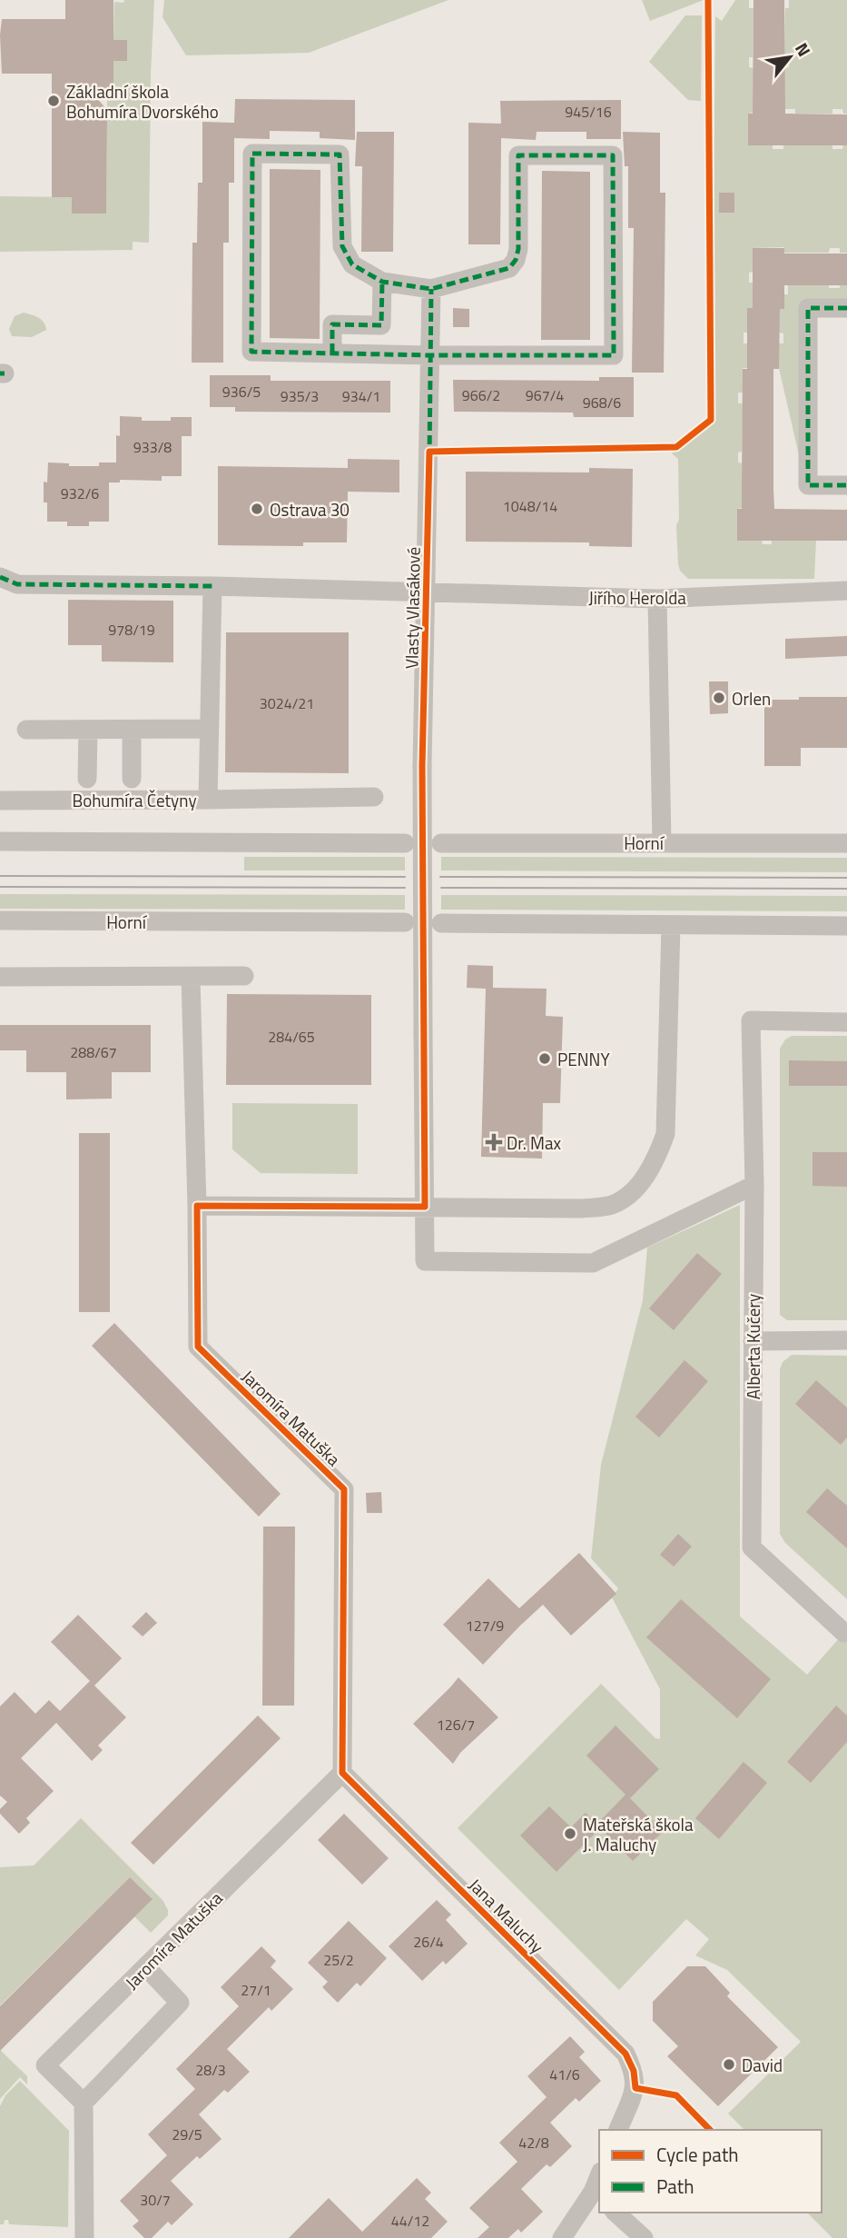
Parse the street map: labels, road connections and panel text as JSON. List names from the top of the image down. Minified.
{"streets":{"street":["Jiřího Herolda","Vlasty Vlasákové","Bohumíra Četyny","Horní","Alberta Kučery","Jaromíra Matuška","Jana Maluchy"]},"crossings":[["Jiřího Herolda","Vlasty Vlasákové"],["Vlasty Vlasákové","Alberta Kučery"],["Jaromíra Matuška","Jana Maluchy"]],"places":{"other":["Základní škola Bohumíra Dvorského","Ostrava 30","Orlen","PENNY","Mateřská škola J. Maluchy","David"],"health":["Dr. Max"]},"house_numbers":["945/16","936/5","966/2","967/4","935/3","934/1","968/6","933/8","932/6","1048/14","978/19","3024/21","284/65","288/67","127/9","126/7","26/4","25/2","27/1","28/3","41/6","29/5","42/8","30/7","44/12"],"legend":["Cycle path","Path"],"north":"top right"}
